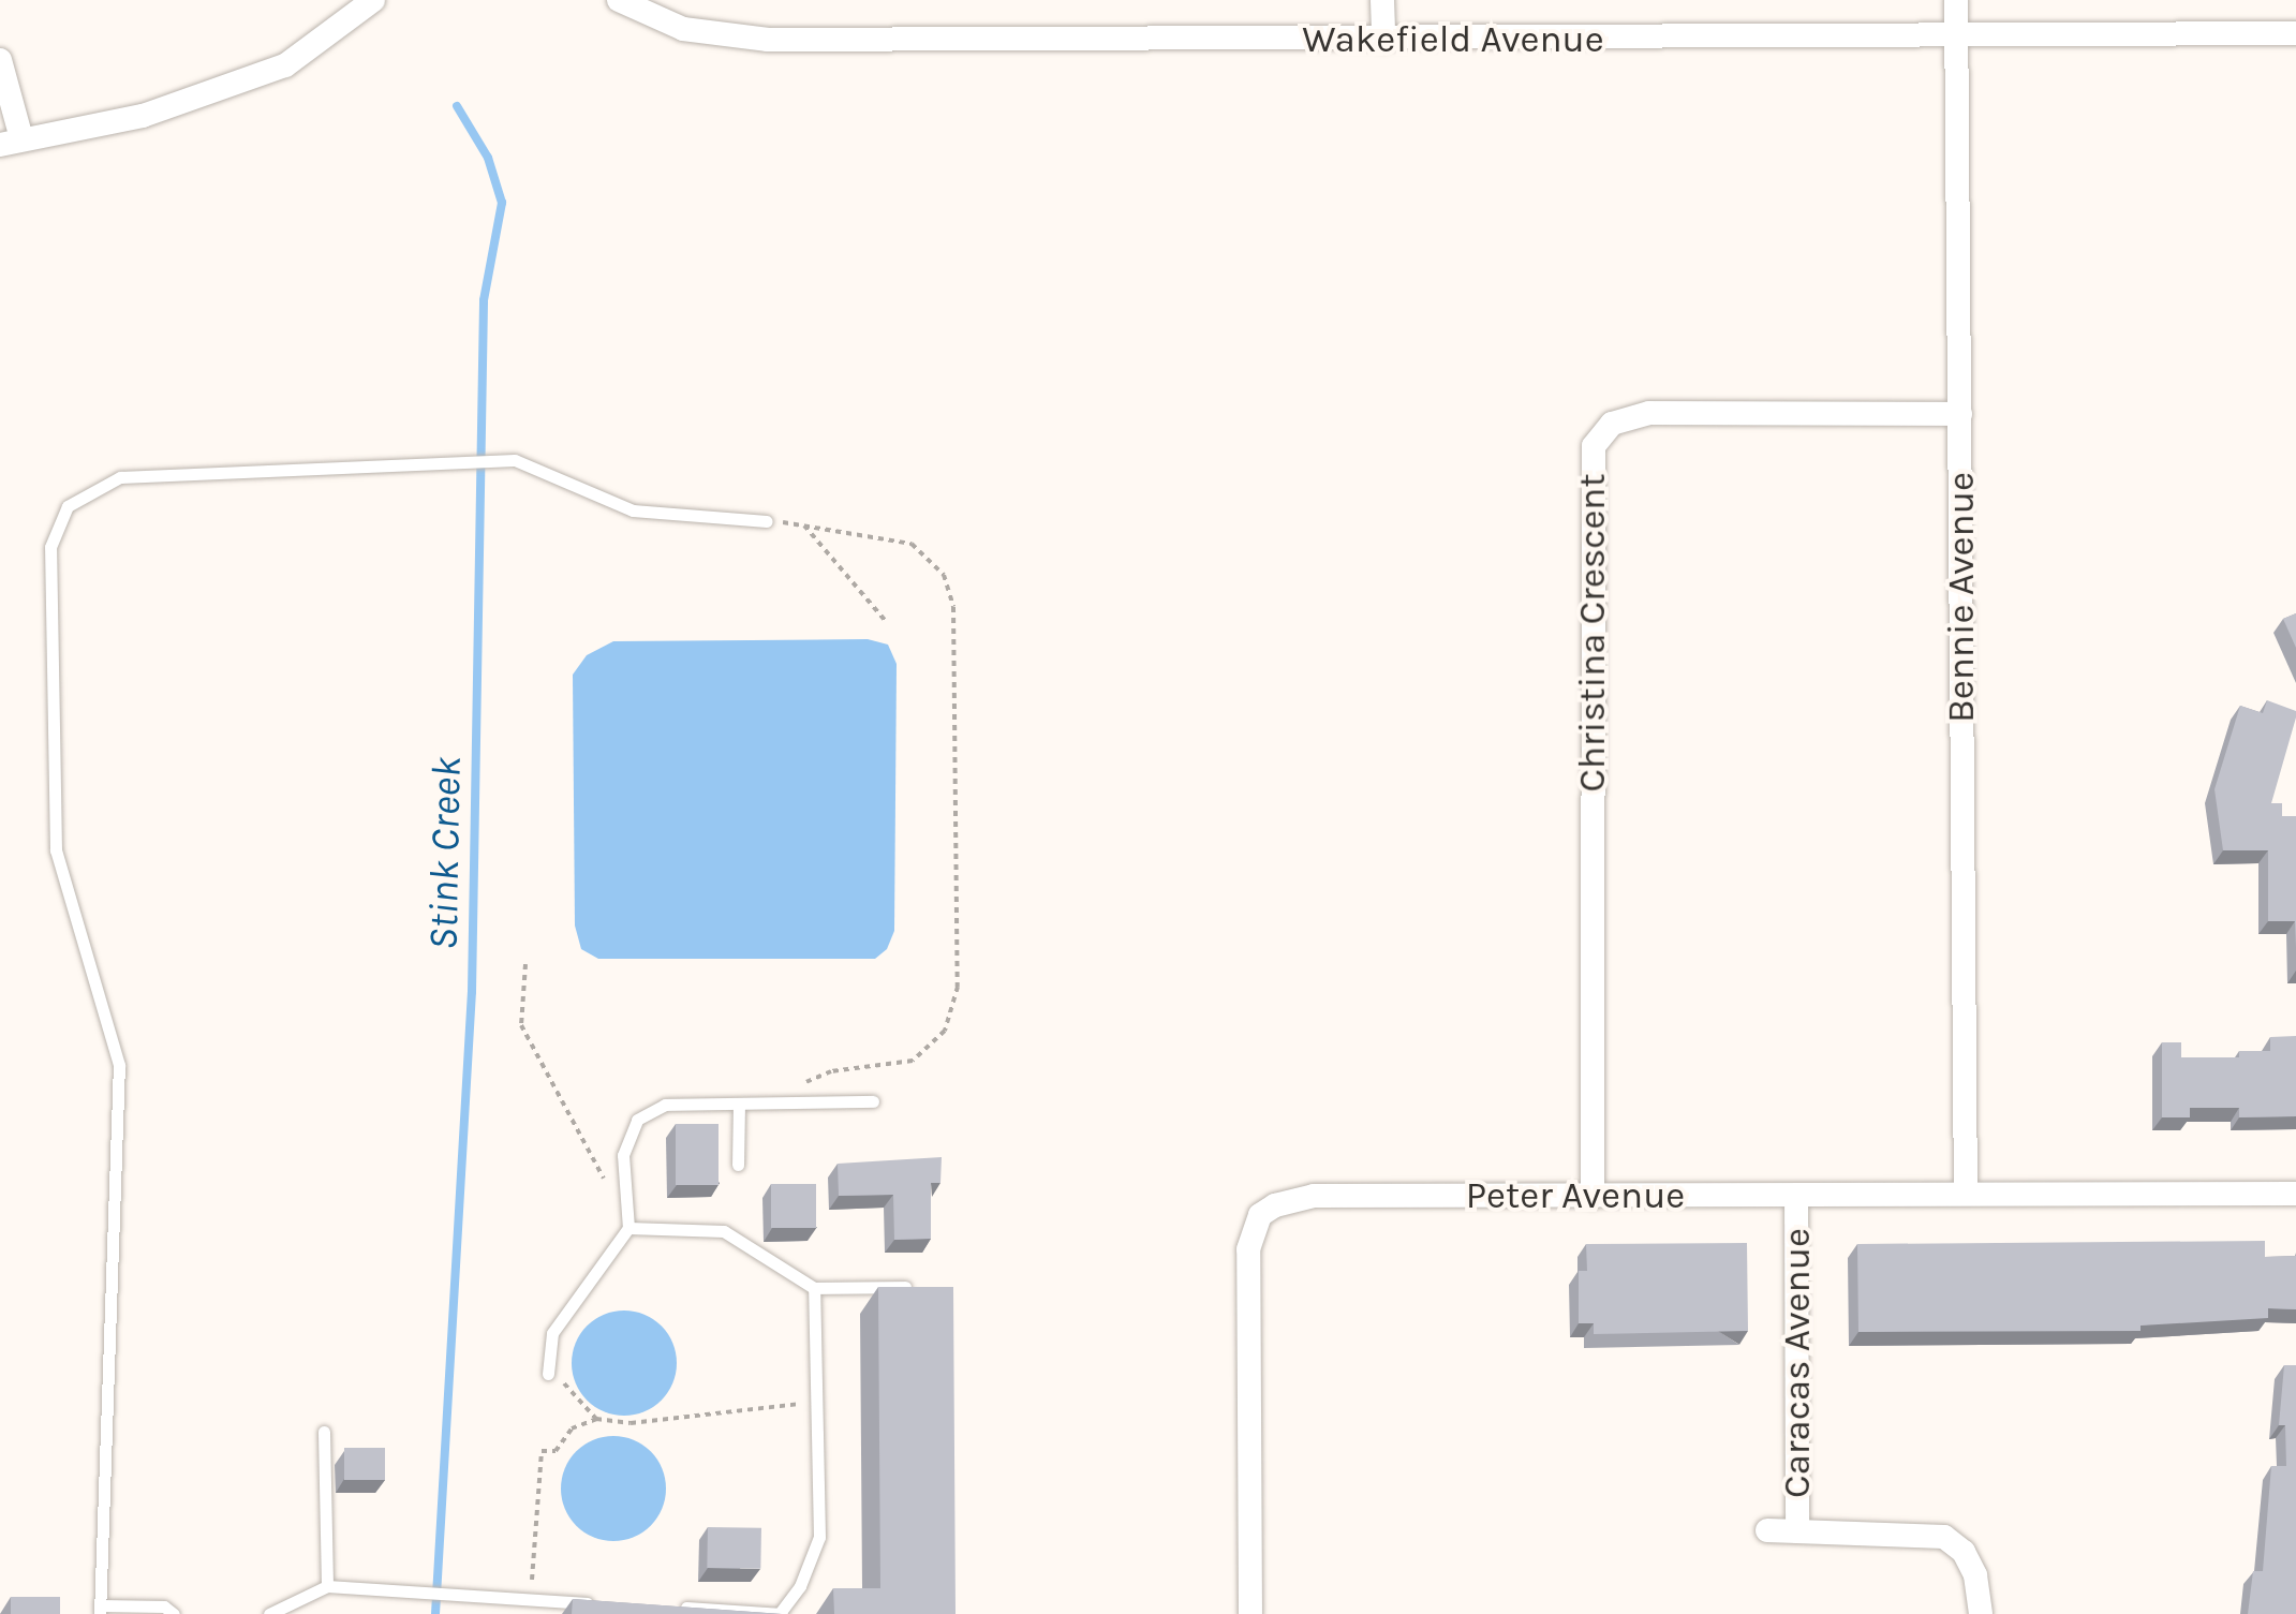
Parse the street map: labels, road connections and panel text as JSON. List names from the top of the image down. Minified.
{"streets":{"street":["Wakefield Avenue","Bennie Avenue","Christina Crescent","Peter Avenue","Caracas Avenue"]},"crossings":[["Wakefield Avenue","Bennie Avenue"],["Bennie Avenue","Christina Crescent"],["Bennie Avenue","Peter Avenue"],["Christina Crescent","Peter Avenue"],["Peter Avenue","Caracas Avenue"]],"water":["Stink Creek"]}
